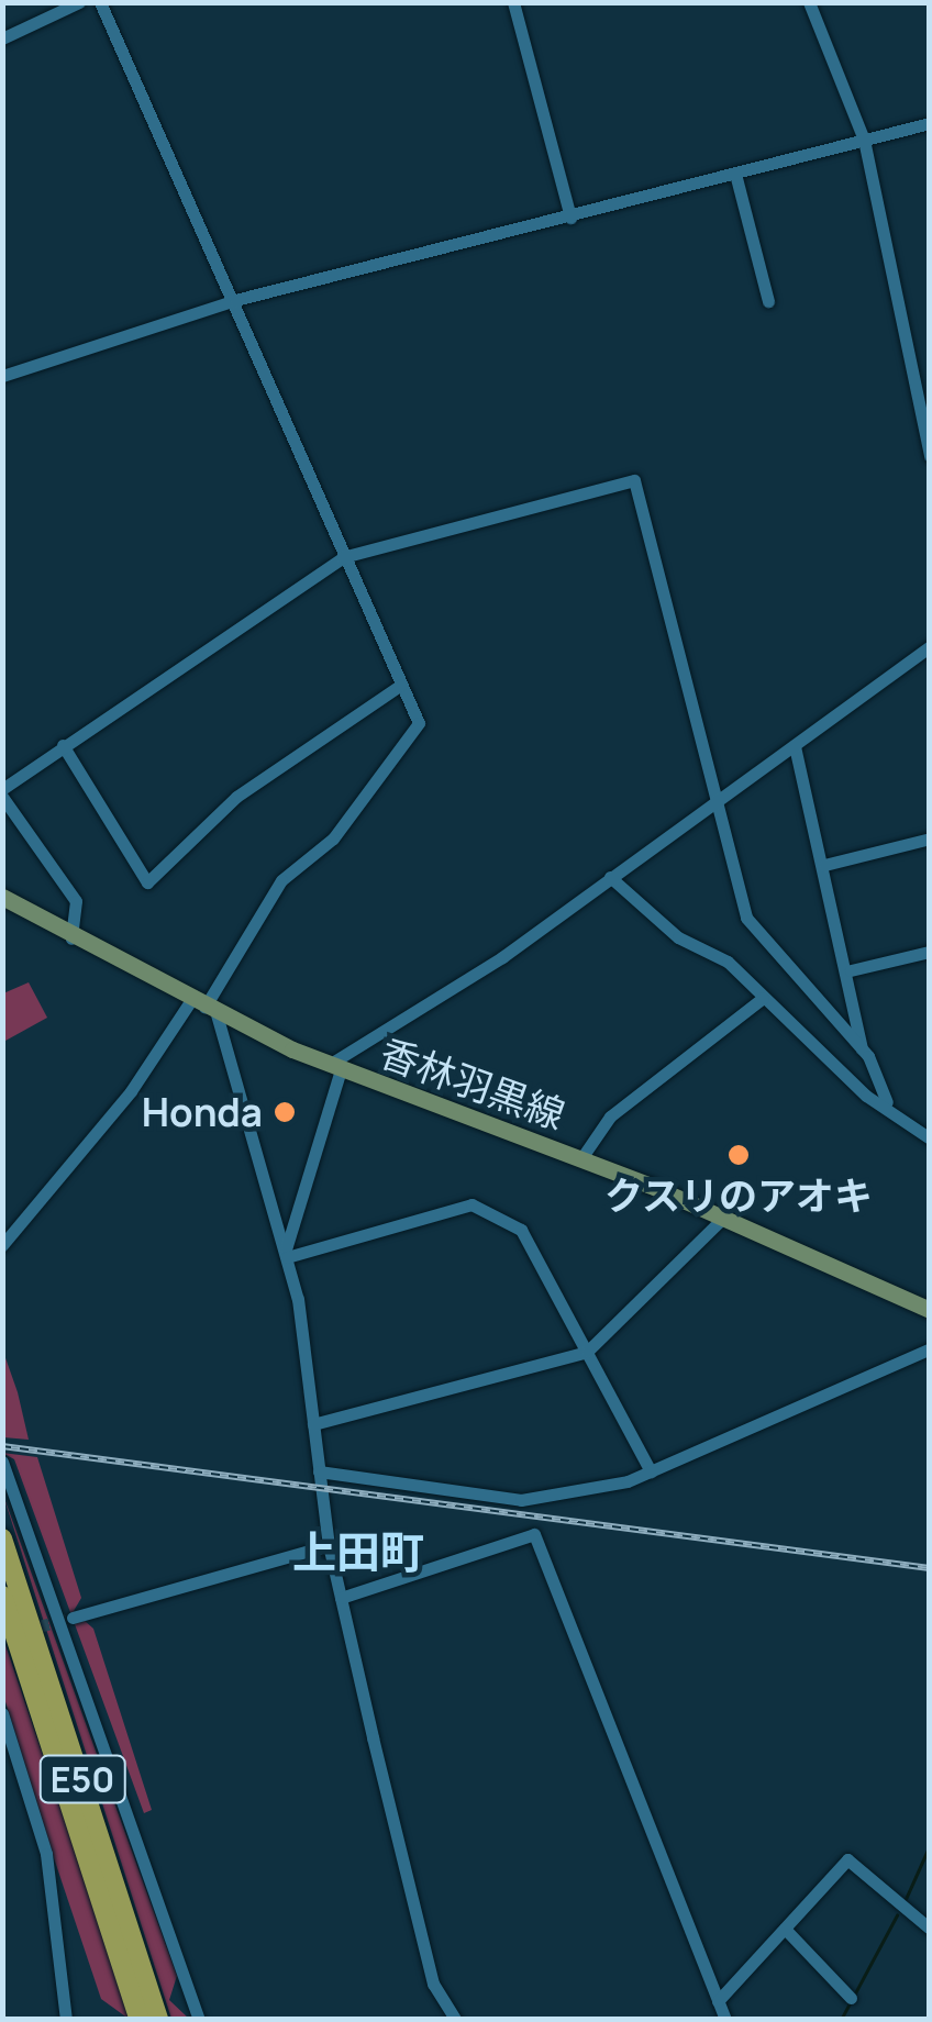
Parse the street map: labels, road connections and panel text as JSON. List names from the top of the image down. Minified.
{"streets":{"highway":["E50"],"main road":["香林羽黒線"]},"districts":["上田町"],"places":["Honda","クスリのアオキ"]}
